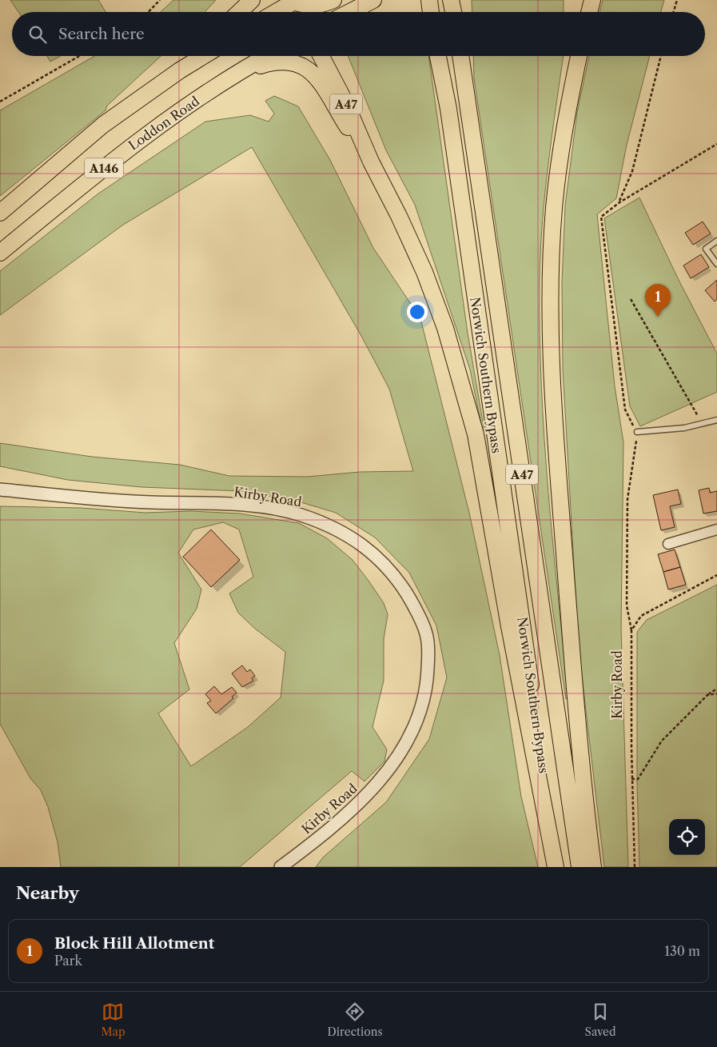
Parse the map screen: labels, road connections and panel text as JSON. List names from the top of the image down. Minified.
{"streets":{"highway":["A47","Loddon Road","A146","Norwich Southern Bypass"],"street":["Kirby Road"]},"crossings":[["A47","Loddon Road"],["A47","Norwich Southern Bypass"]],"page":{"search":"Search here","pins":"1","heading":"Nearby","list":[{"mark":"1","name":"Block Hill Allotment","note":"Park","value":"130 m"}],"nav":["Map","Directions","Saved"]}}
